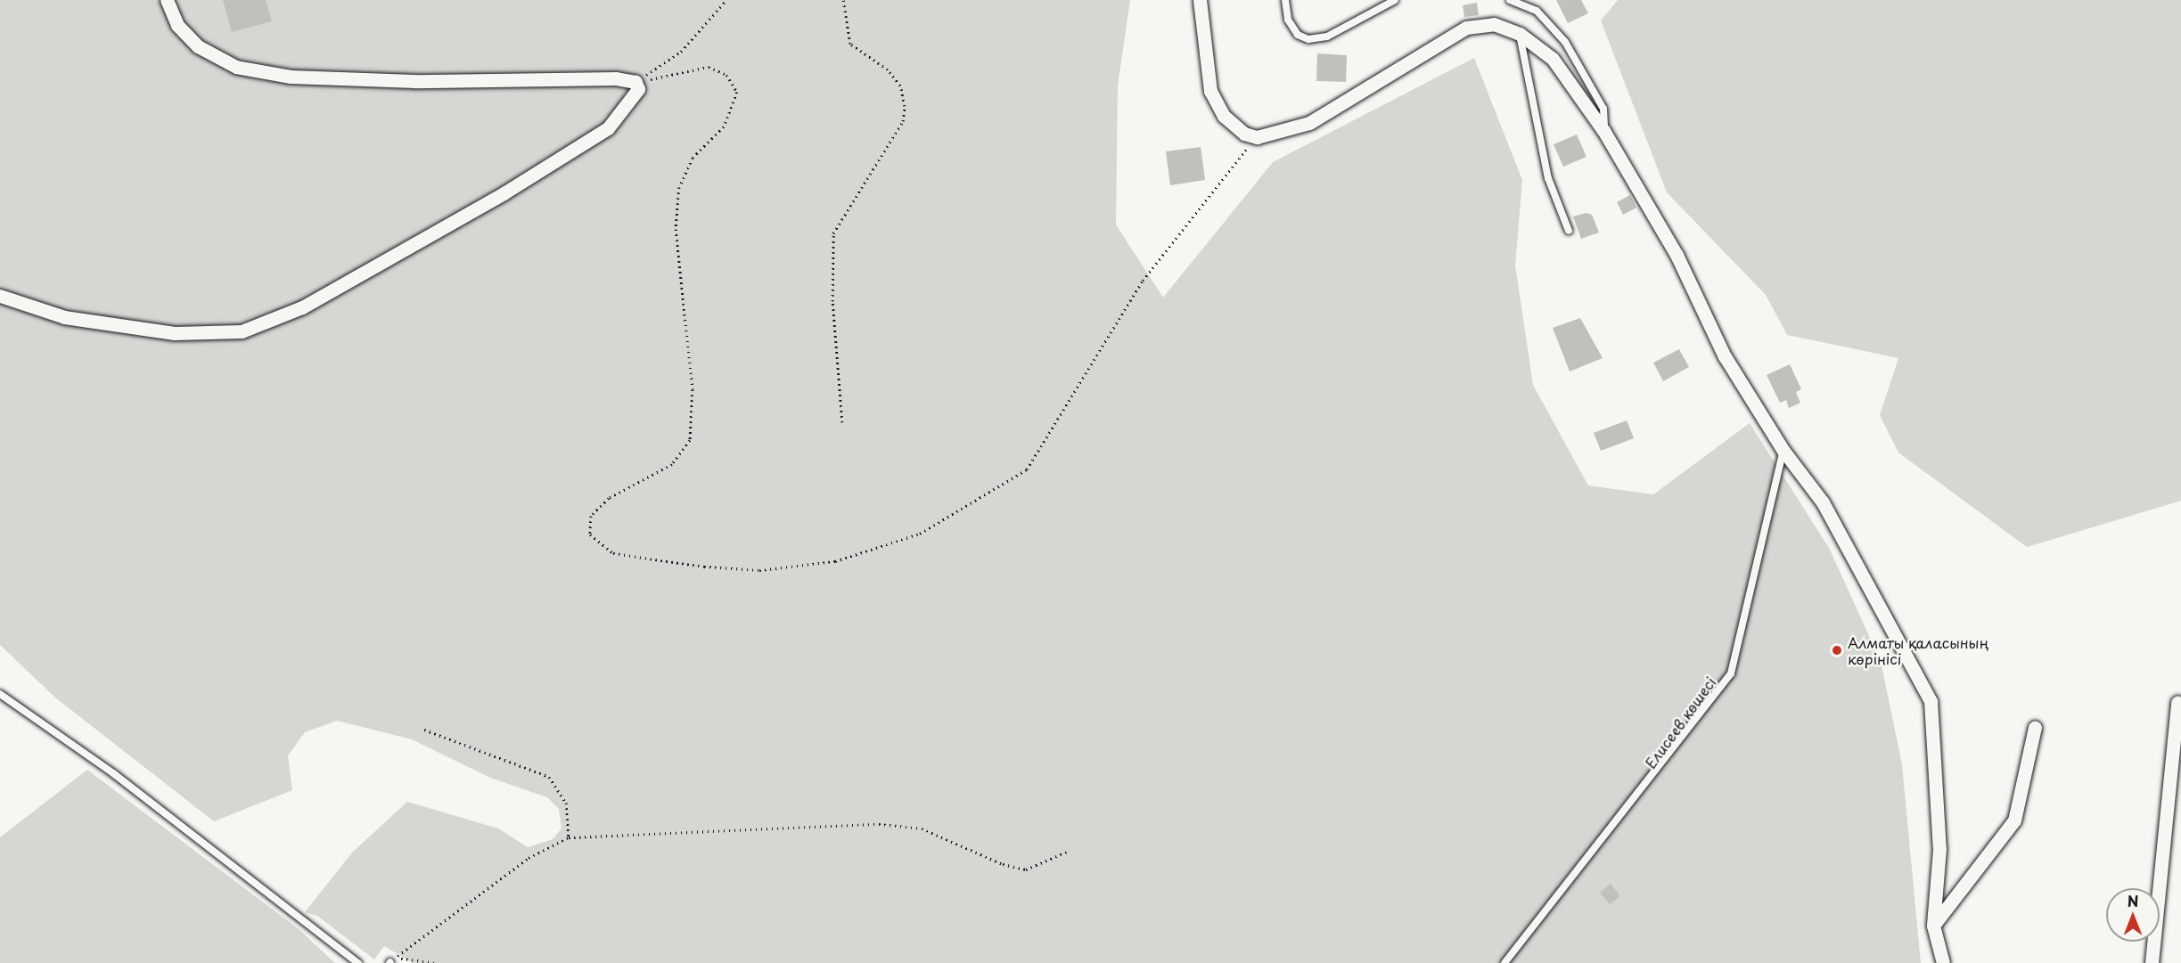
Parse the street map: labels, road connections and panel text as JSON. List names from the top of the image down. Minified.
{"streets":{"lane":["Елисеев көшесі"]},"places":["Алматы қаласының көрінісі"],"north":"top"}
